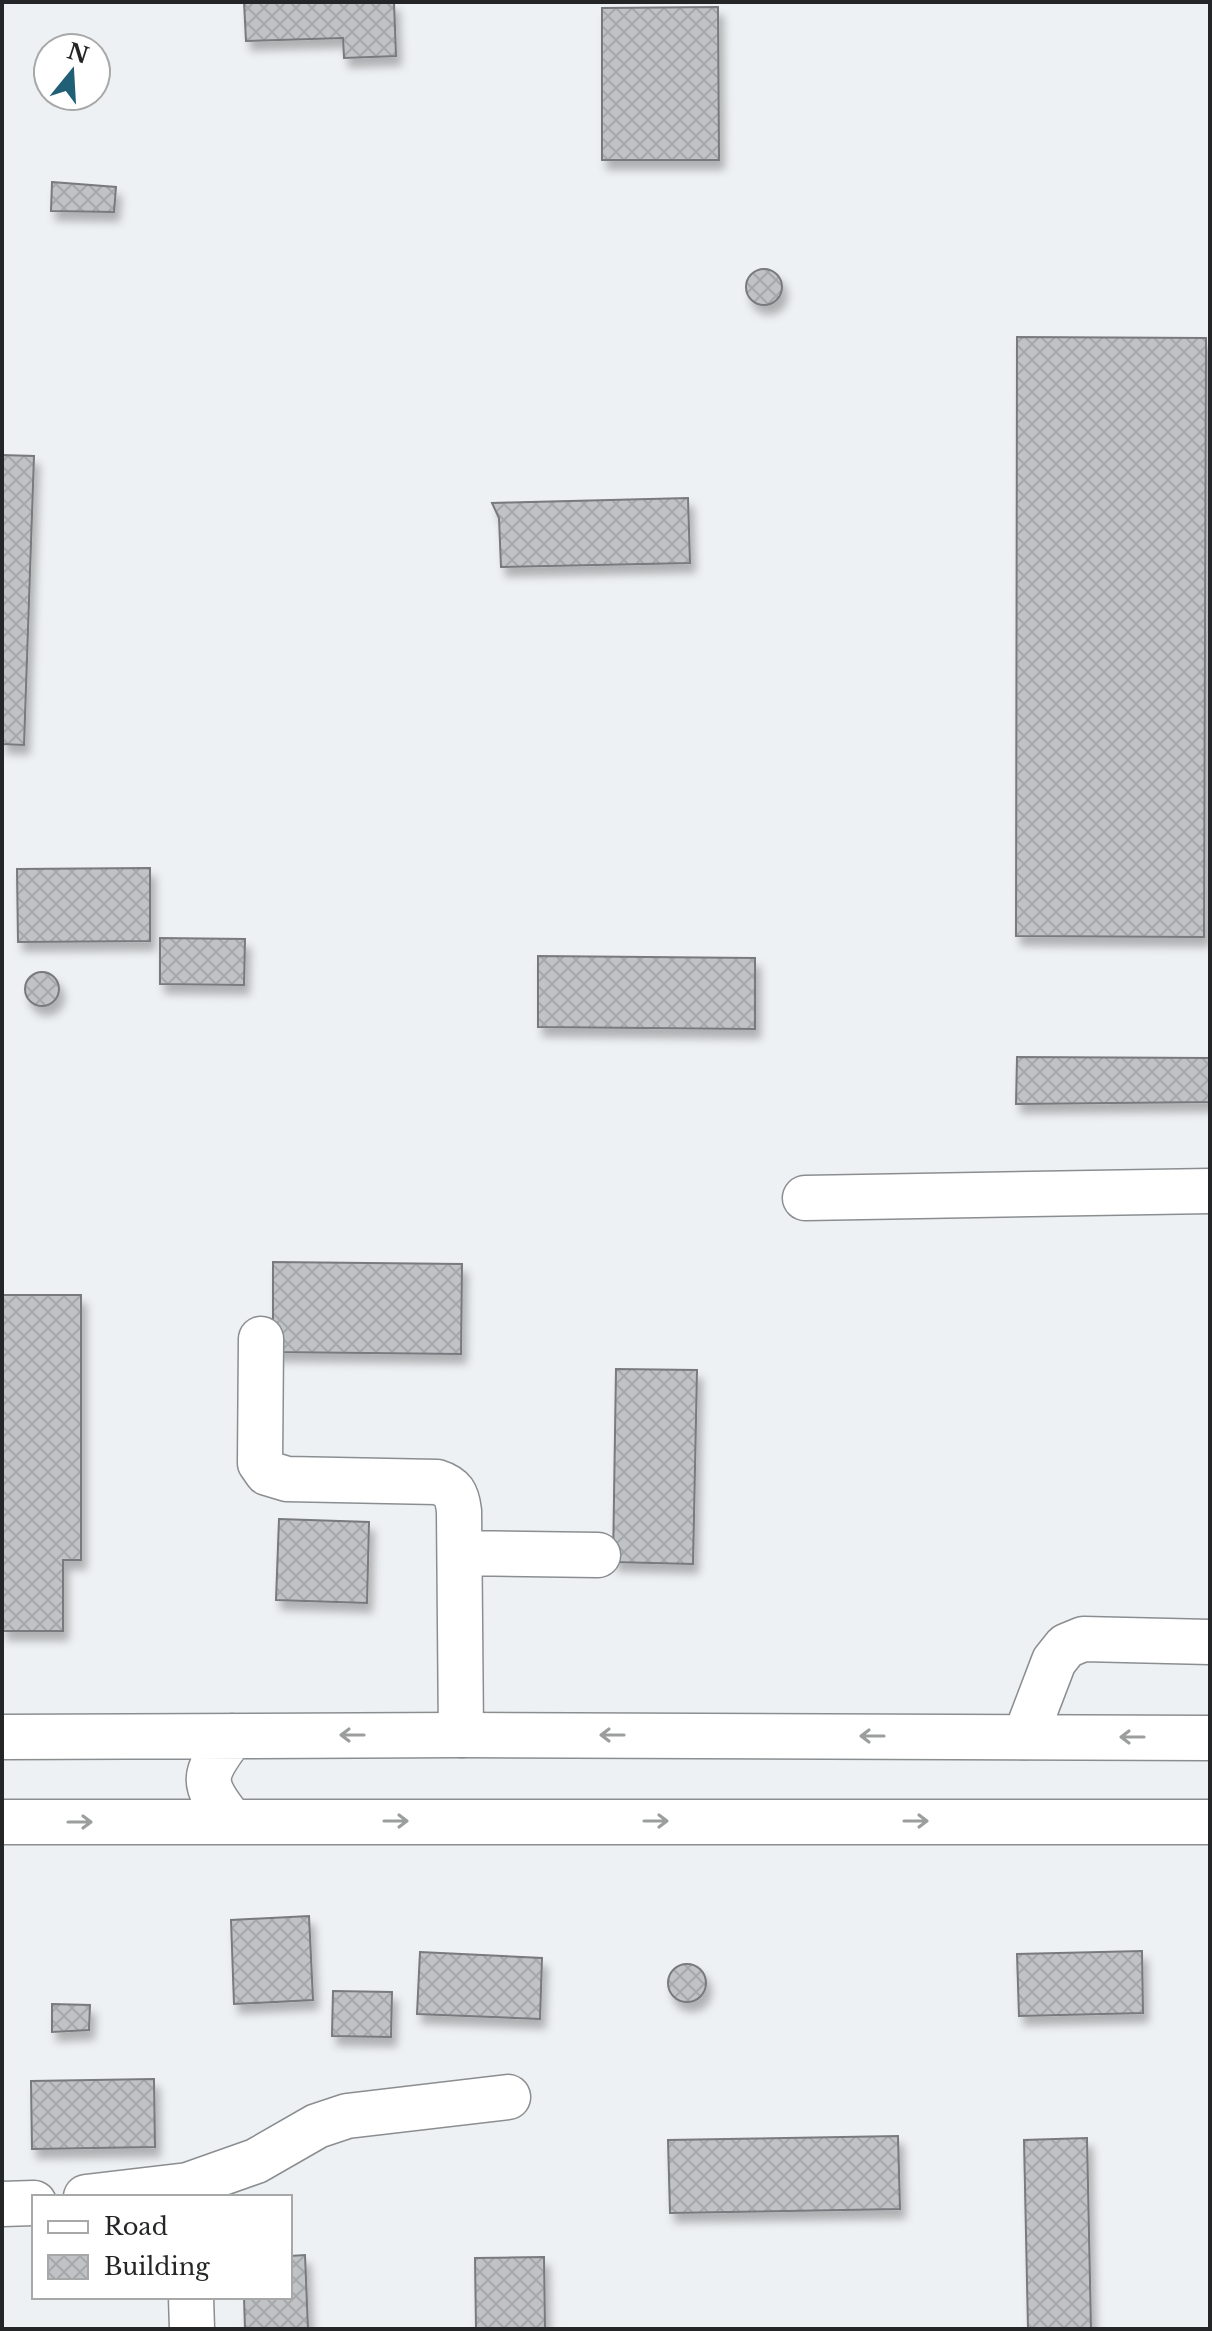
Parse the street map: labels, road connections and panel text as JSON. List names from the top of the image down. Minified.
{"legend":["Road","Building"],"north":"top"}
